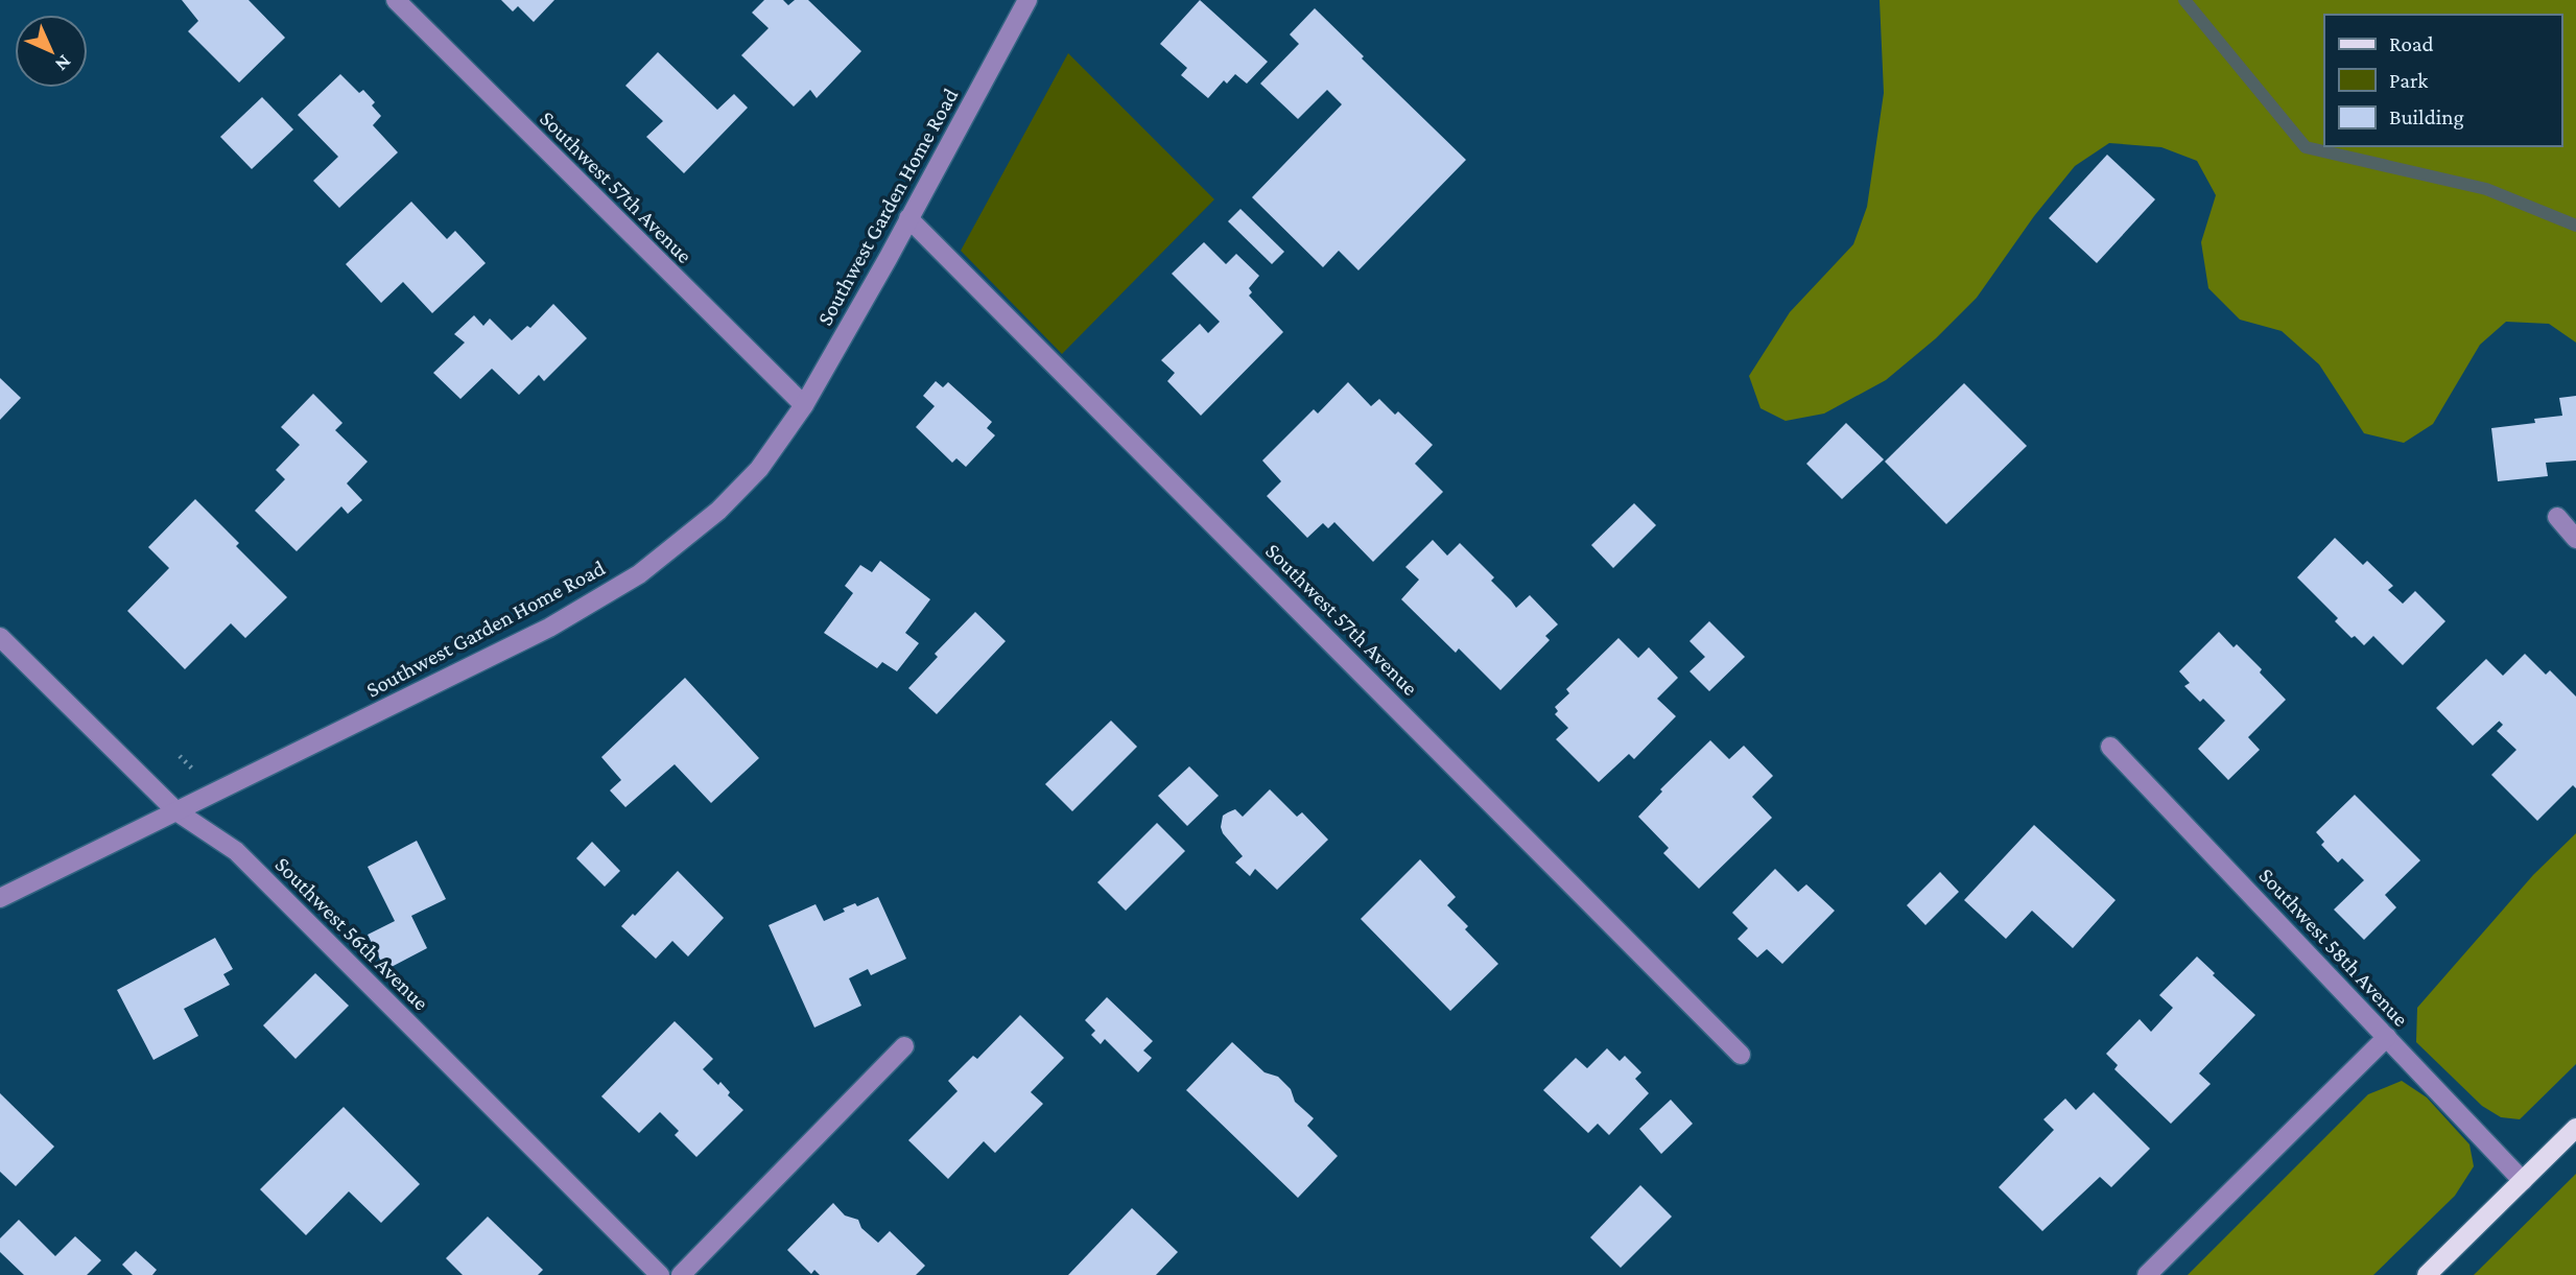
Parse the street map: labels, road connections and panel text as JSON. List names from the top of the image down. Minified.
{"streets":{"street":["Southwest 57th Avenue","Southwest Garden Home Road","Southwest 56th Avenue","Southwest 58th Avenue"]},"crossings":[["Southwest 57th Avenue","Southwest Garden Home Road"],["Southwest Garden Home Road","Southwest 56th Avenue"]],"legend":["Road","Park","Building"],"north":"bottom right"}
